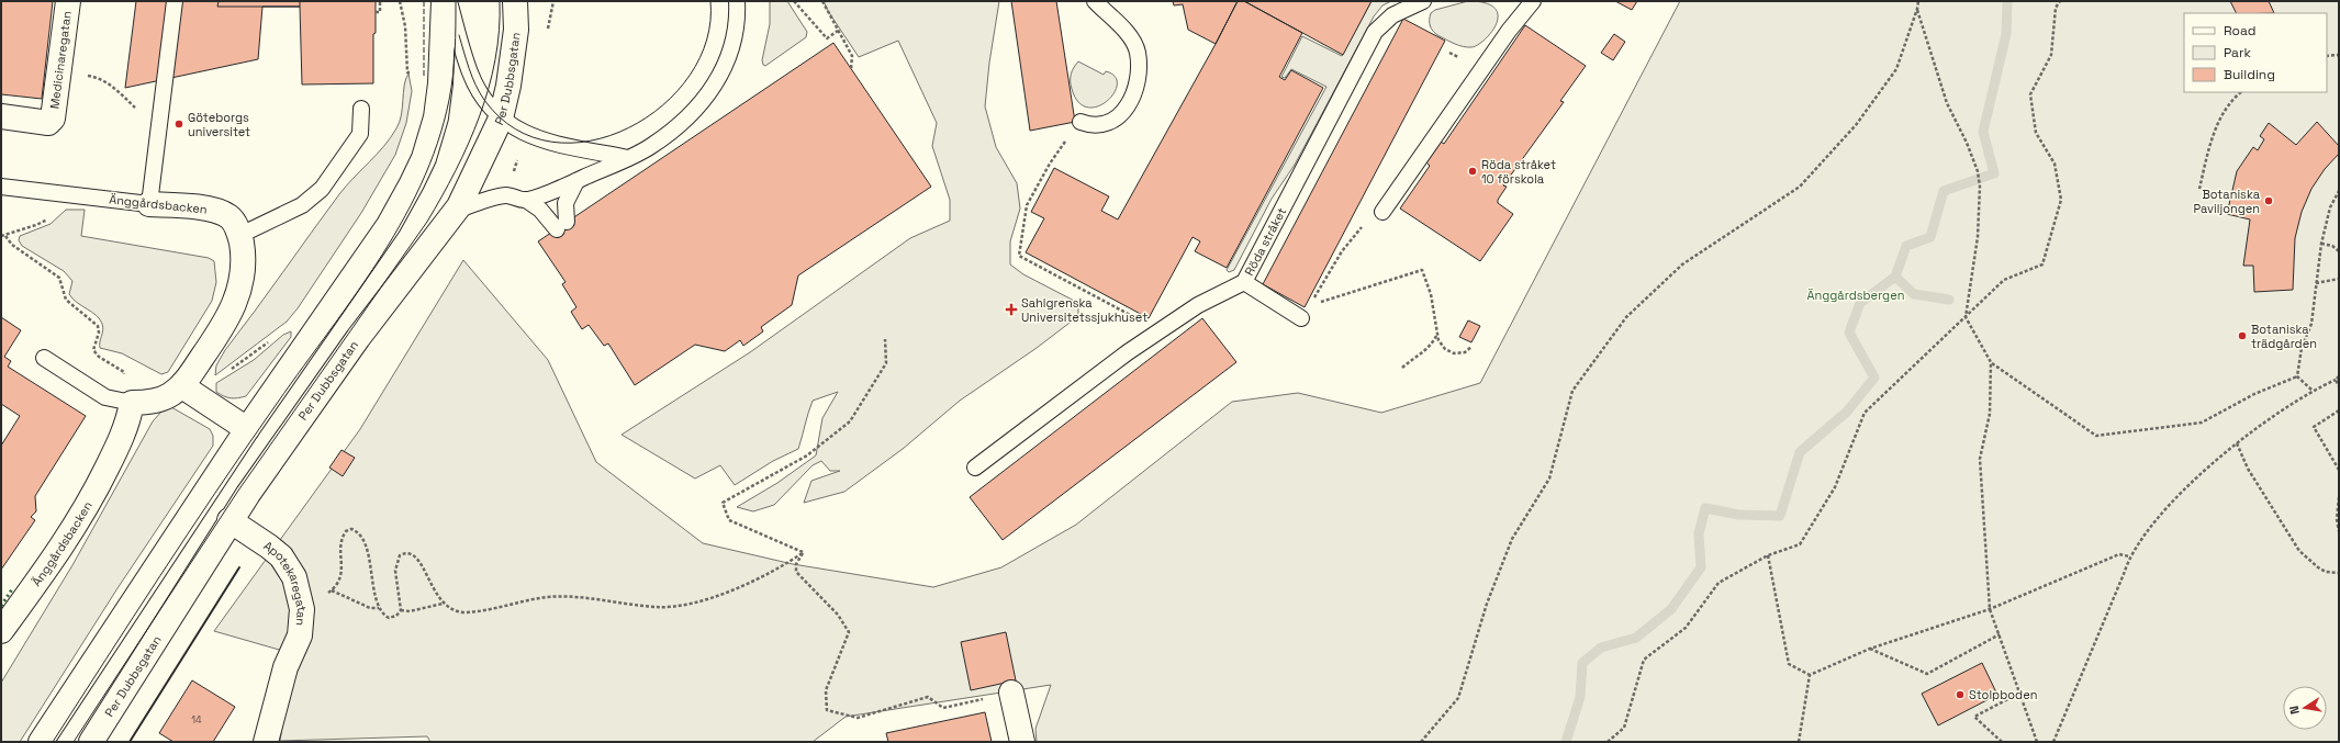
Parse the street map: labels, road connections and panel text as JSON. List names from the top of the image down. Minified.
{"streets":{"main road":["Medicinaregatan","Per Dubbsgatan","Änggårdsbacken","Apotekaregatan"],"lane":["Röda stråket"]},"crossings":[["Per Dubbsgatan","Apotekaregatan"]],"parks":["Änggårdsbergen"],"places":{"other":["Göteborgs universitet","Röda stråket 10 förskola","Botaniska Paviljongen","Botaniska trädgården","Stolpboden"],"health":["Sahlgrenska Universitetssjukhuset"]},"house_numbers":["14"],"legend":["Road","Park","Building"],"north":"left"}
